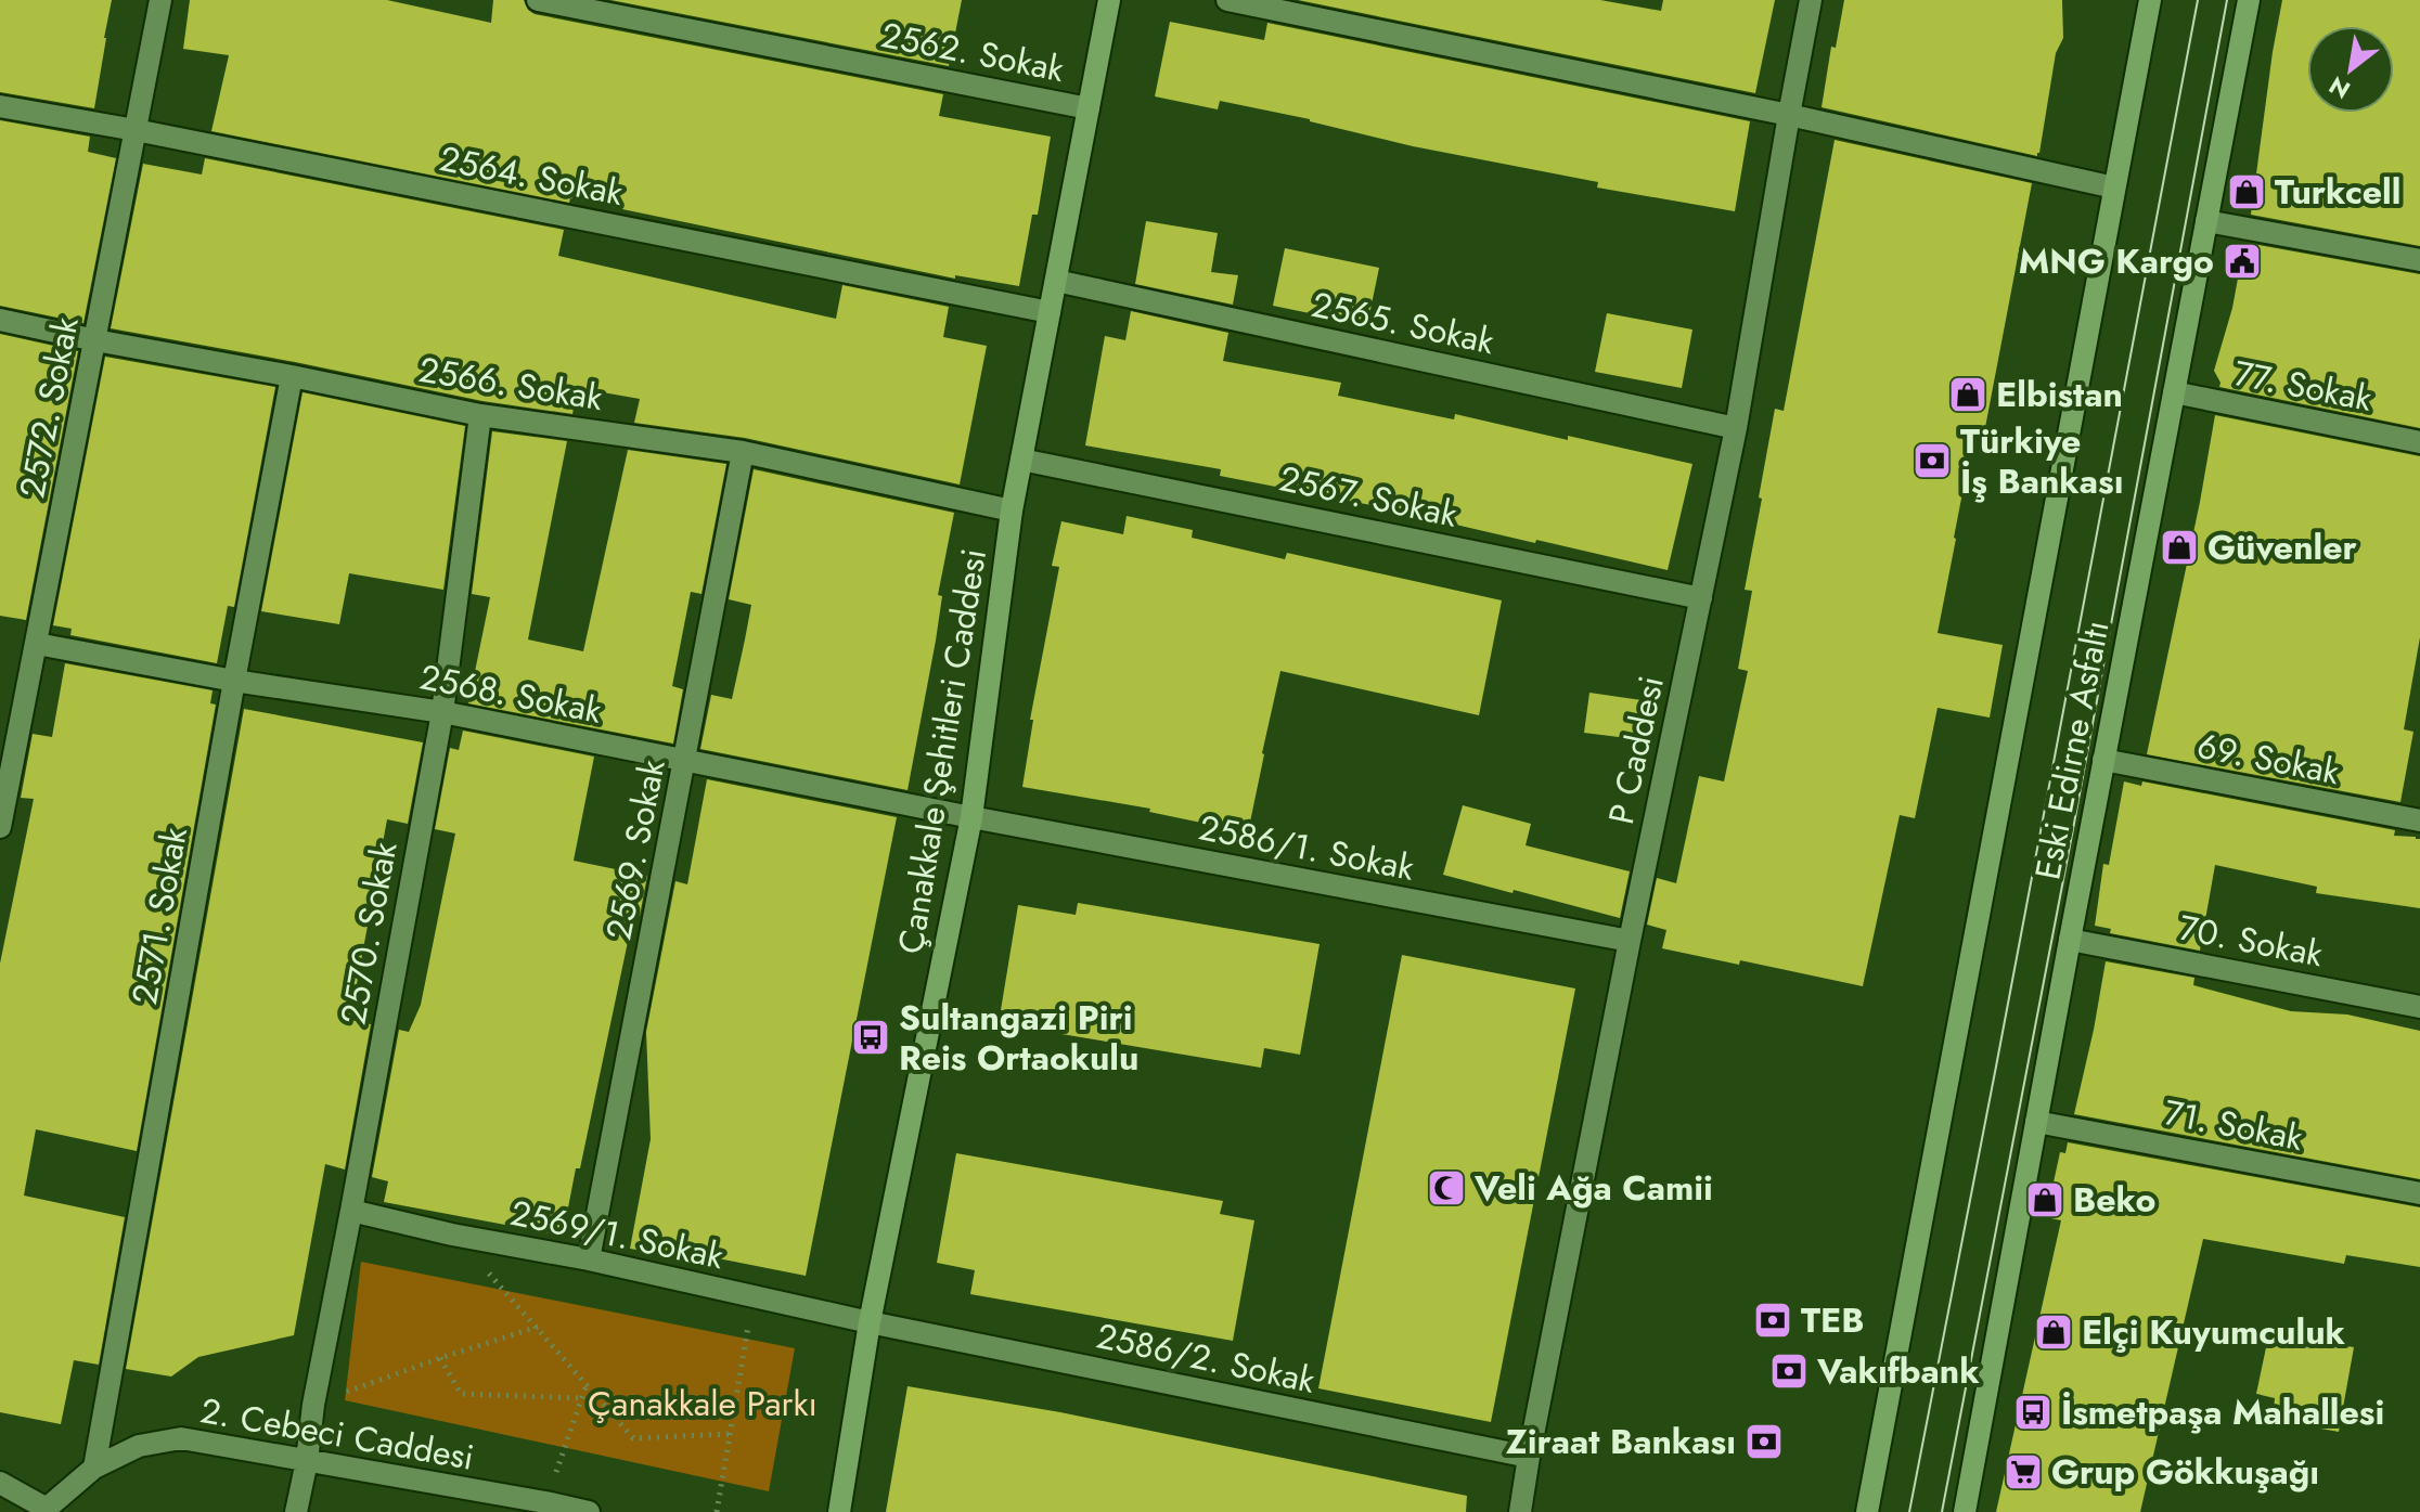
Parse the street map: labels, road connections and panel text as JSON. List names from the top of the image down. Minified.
{"streets":{"main road":["Eski Edirne Asfaltı","Çanakkale Şehitleri Caddesi"],"street":["2562. Sokak","2564. Sokak","2565. Sokak","2566. Sokak","77. Sokak","2572. Sokak","2567. Sokak","2568. Sokak","P Caddesi","69. Sokak","2586/1. Sokak","2569. Sokak","2571. Sokak","2570. Sokak","70. Sokak","71. Sokak","2569/1. Sokak","2586/2. Sokak","2. Cebeci Caddesi"]},"crossings":[["2562. Sokak","Çanakkale Şehitleri Caddesi"],["2564. Sokak","2572. Sokak"],["2564. Sokak","Çanakkale Şehitleri Caddesi"],["2565. Sokak","P Caddesi"],["2565. Sokak","Çanakkale Şehitleri Caddesi"],["2566. Sokak","2572. Sokak"],["2566. Sokak","Çanakkale Şehitleri Caddesi"],["2566. Sokak","2569. Sokak"],["2566. Sokak","2571. Sokak"],["2566. Sokak","2570. Sokak"],["77. Sokak","Eski Edirne Asfaltı"],["2572. Sokak","2568. Sokak"],["2567. Sokak","P Caddesi"],["2567. Sokak","Çanakkale Şehitleri Caddesi"],["2568. Sokak","Çanakkale Şehitleri Caddesi"],["2568. Sokak","2586/1. Sokak"],["2568. Sokak","2569. Sokak"],["2568. Sokak","2571. Sokak"],["2568. Sokak","2570. Sokak"],["P Caddesi","2586/1. Sokak"],["P Caddesi","2586/2. Sokak"],["Eski Edirne Asfaltı","69. Sokak"],["Eski Edirne Asfaltı","70. Sokak"],["Eski Edirne Asfaltı","71. Sokak"],["Çanakkale Şehitleri Caddesi","2586/1. Sokak"],["Çanakkale Şehitleri Caddesi","2569/1. Sokak"],["Çanakkale Şehitleri Caddesi","2586/2. Sokak"],["2569. Sokak","2569/1. Sokak"],["2571. Sokak","2. Cebeci Caddesi"],["2570. Sokak","2569/1. Sokak"],["2570. Sokak","2. Cebeci Caddesi"],["2569/1. Sokak","2586/2. Sokak"]],"parks":["Çanakkale Parkı"],"places":{"shop":["Turkcell","Elbistan","Güvenler","Beko","Elçi Kuyumculuk"],"public building":["MNG Kargo"],"bank":["Türkiye İş Bankası","TEB","Vakıfbank","Ziraat Bankası"],"bus stop":["Sultangazi Piri Reis Ortaokulu","İsmetpaşa Mahallesi"],"mosque":["Veli Ağa Camii"],"supermarket":["Grup Gökkuşağı"]},"north":"bottom left"}
